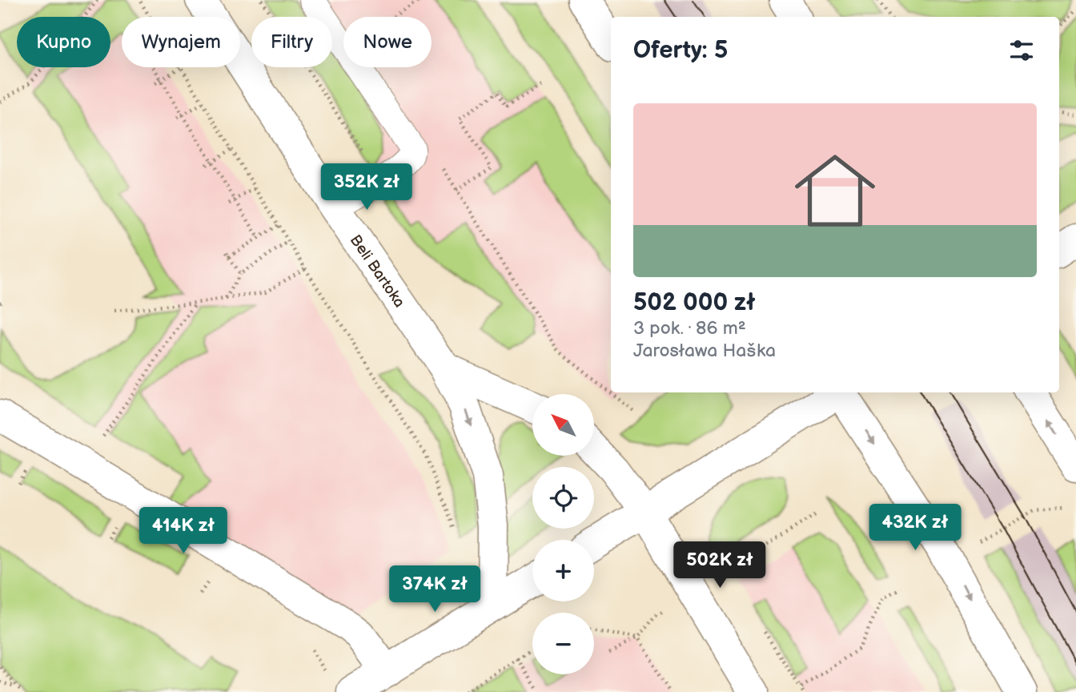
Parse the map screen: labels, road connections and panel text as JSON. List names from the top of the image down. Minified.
{"streets":{"street":["Beli Bartoka"]},"north":"top left","page":{"chip":["Kupno","Wynajem","Filtry","Nowe"],"heading":"Oferty: 5","list":[{"name":"502 000 zł","note":"3 pok. · 86 m² · Jarosława Haška"}],"price":["352K zł","432K zł","414K zł","502K zł","374K zł"],"map_buttons":["+","−"]}}
